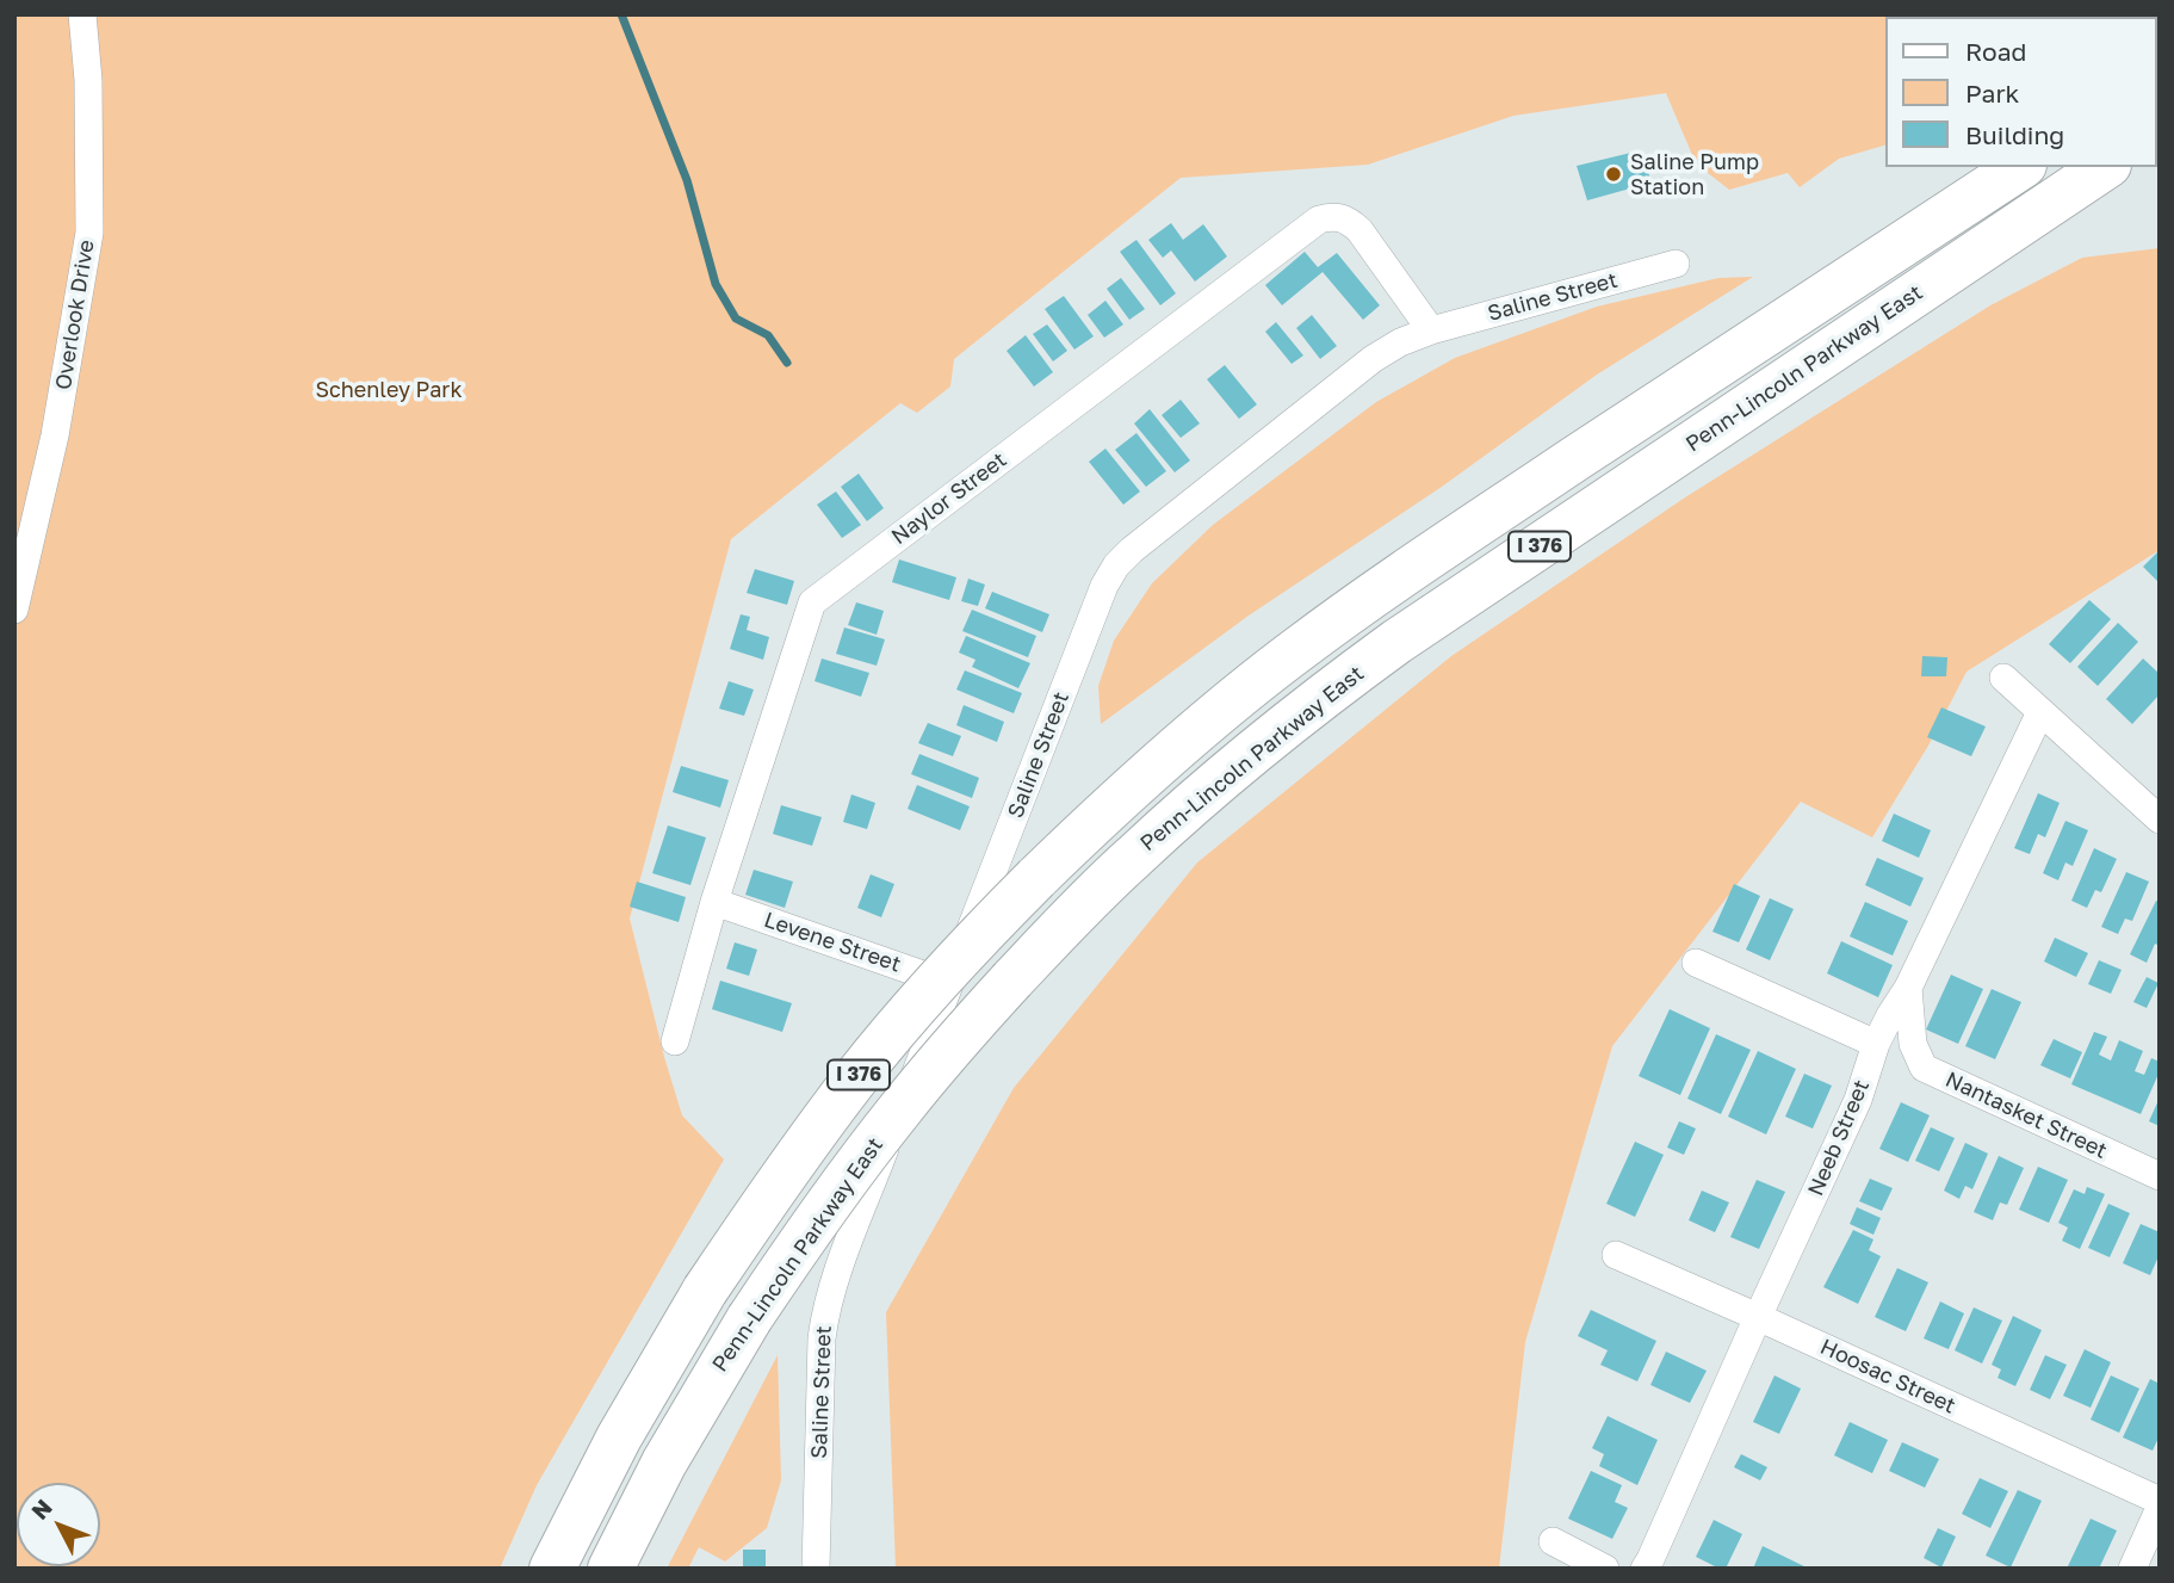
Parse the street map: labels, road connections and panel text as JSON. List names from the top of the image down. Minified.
{"streets":{"highway":["Penn-Lincoln Parkway East","I 376"],"street":["Saline Street","Overlook Drive","Naylor Street","Levene Street","Nantasket Street","Neeb Street","Hoosac Street"]},"crossings":[["Saline Street","Naylor Street"],["Saline Street","Levene Street"],["Naylor Street","Levene Street"],["Nantasket Street","Neeb Street"],["Neeb Street","Hoosac Street"]],"parks":["Schenley Park"],"places":["Saline Pump Station"],"legend":["Road","Park","Building"],"north":"top left"}
